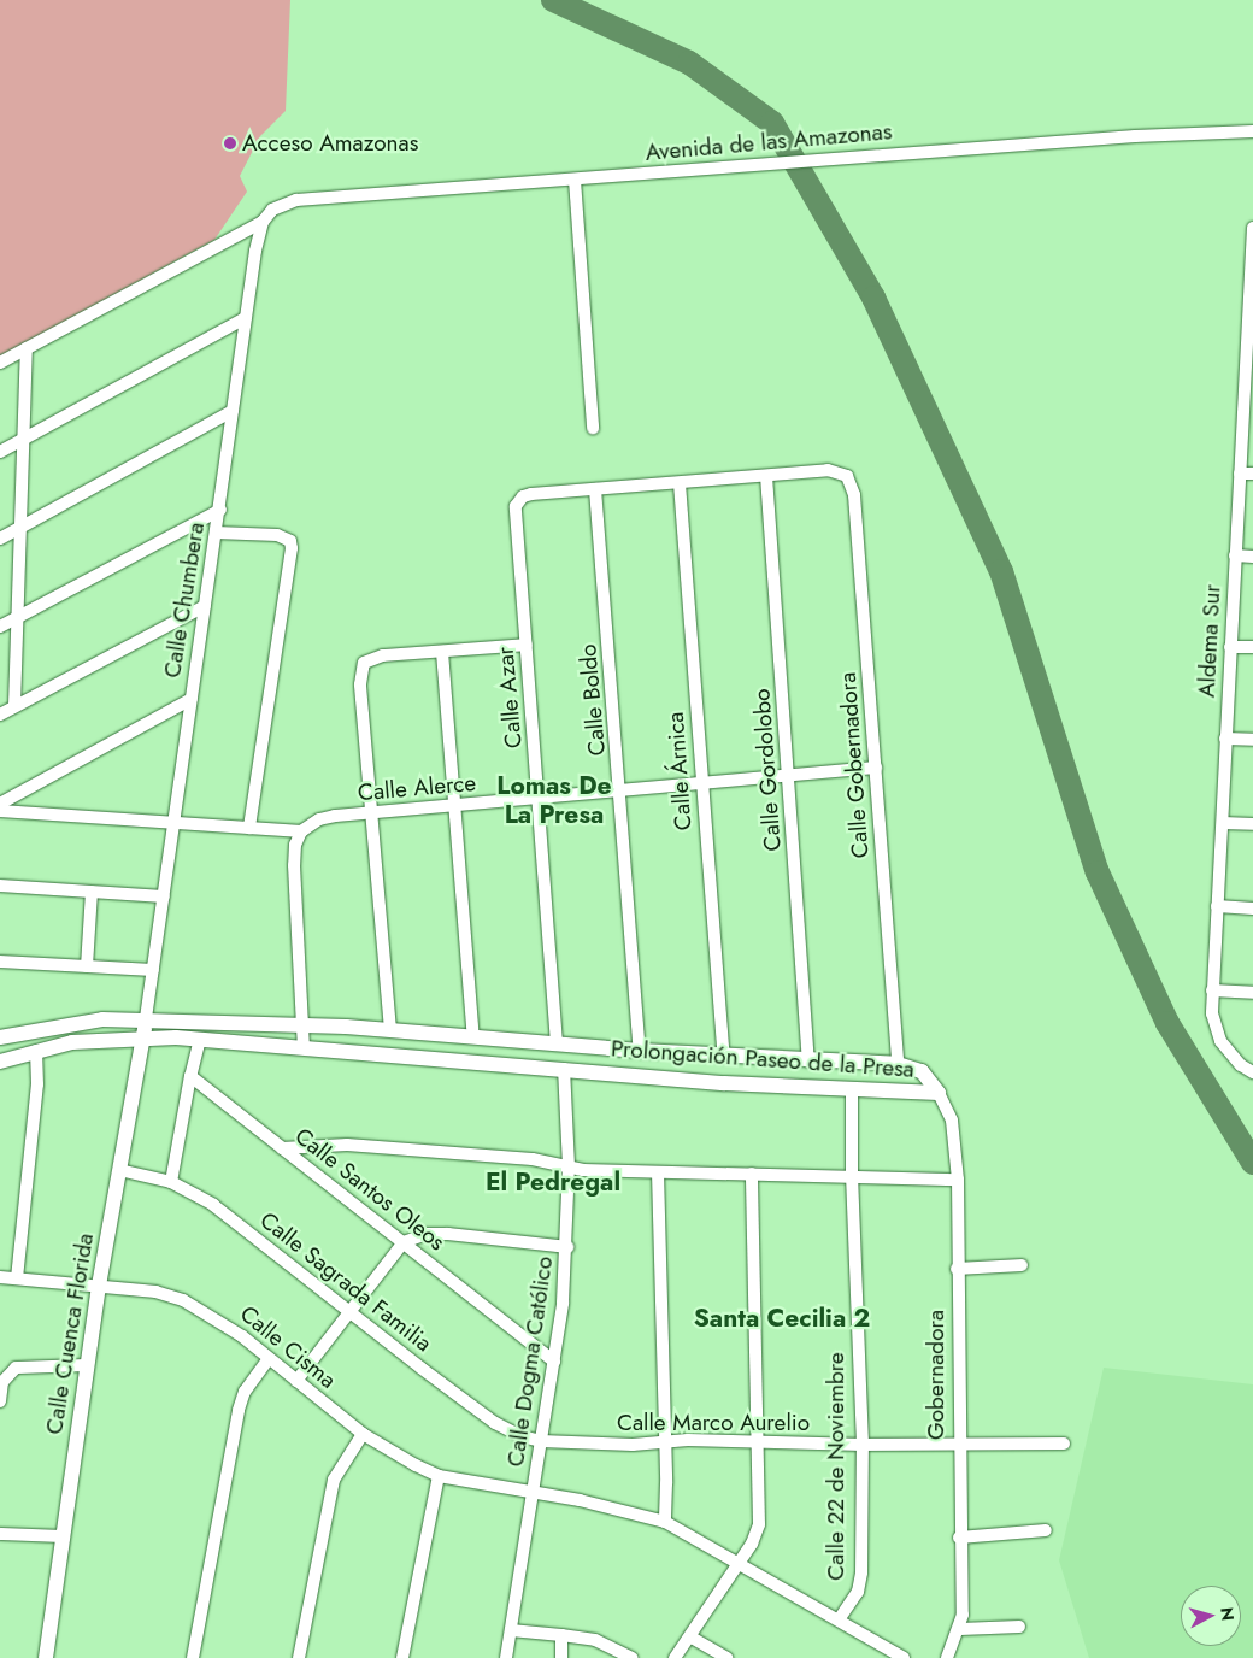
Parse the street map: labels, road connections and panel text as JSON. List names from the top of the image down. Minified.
{"streets":{"street":["Avenida de las Amazonas","Calle Chumbera","Aldema Sur","Calle Azar","Calle Boldo","Calle Gobernadora","Calle Gordolobo","Calle Árnica","Calle Alerce","Prolongación Paseo de la Presa","Calle Santos Oleos","Calle Sagrada Familia","Calle Cuenca Florida","Calle Cisma","Calle Dogma Católico","Gobernadora","Calle Marco Aurelio","Calle 22 de Noviembre"]},"crossings":[["Avenida de las Amazonas","Calle Chumbera"],["Calle Chumbera","Prolongación Paseo de la Presa"],["Calle Chumbera","Calle Cuenca Florida"],["Calle Azar","Calle Boldo"],["Calle Azar","Calle Alerce"],["Calle Azar","Prolongación Paseo de la Presa"],["Calle Boldo","Calle Alerce"],["Calle Boldo","Prolongación Paseo de la Presa"],["Calle Gobernadora","Calle Gordolobo"],["Calle Gobernadora","Calle Alerce"],["Calle Gobernadora","Prolongación Paseo de la Presa"],["Calle Gordolobo","Calle Alerce"],["Calle Gordolobo","Prolongación Paseo de la Presa"],["Calle Árnica","Calle Alerce"],["Calle Árnica","Prolongación Paseo de la Presa"],["Prolongación Paseo de la Presa","Calle Cuenca Florida"],["Prolongación Paseo de la Presa","Calle Dogma Católico"],["Prolongación Paseo de la Presa","Gobernadora"],["Prolongación Paseo de la Presa","Calle 22 de Noviembre"],["Calle Santos Oleos","Calle Dogma Católico"],["Calle Sagrada Familia","Calle Cuenca Florida"],["Calle Sagrada Familia","Calle Dogma Católico"],["Calle Sagrada Familia","Calle Marco Aurelio"],["Calle Cuenca Florida","Calle Cisma"],["Calle Cisma","Calle Dogma Católico"],["Calle Cisma","Calle 22 de Noviembre"],["Calle Dogma Católico","Calle Marco Aurelio"],["Gobernadora","Calle Marco Aurelio"],["Calle Marco Aurelio","Calle 22 de Noviembre"]],"districts":["Lomas De La Presa","El Pedregal","Santa Cecilia 2"],"places":["Acceso Amazonas"],"north":"right"}
